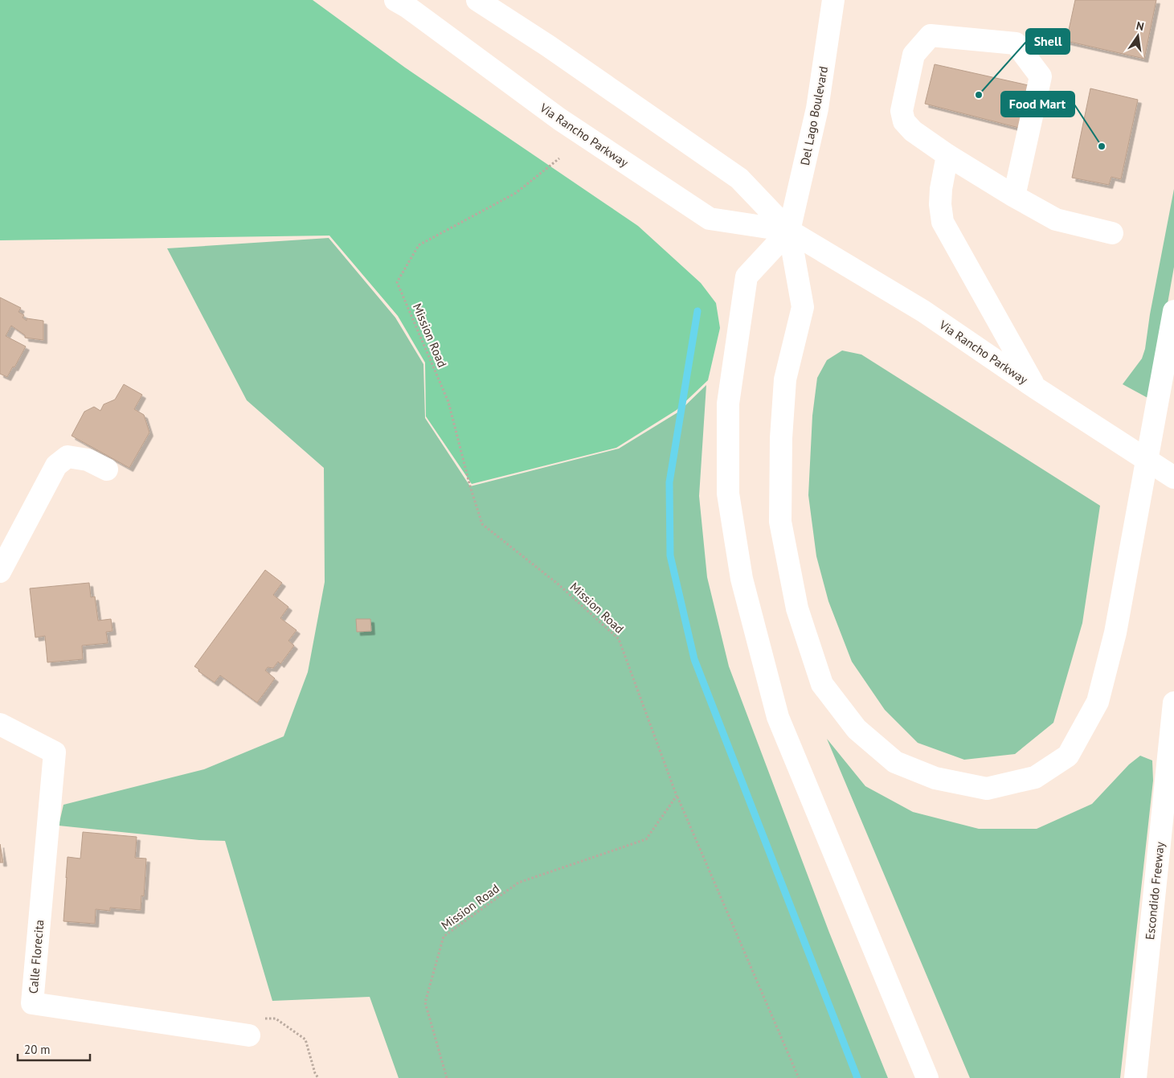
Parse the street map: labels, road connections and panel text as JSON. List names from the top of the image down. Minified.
{"streets":{"main road":["Del Lago Boulevard","Via Rancho Parkway","Escondido Freeway","Calle Florecita"],"path":["Mission Road"]},"crossings":[["Del Lago Boulevard","Via Rancho Parkway"]],"places":["Shell","Food Mart"],"scale_bar":"20 m","north":"top"}
